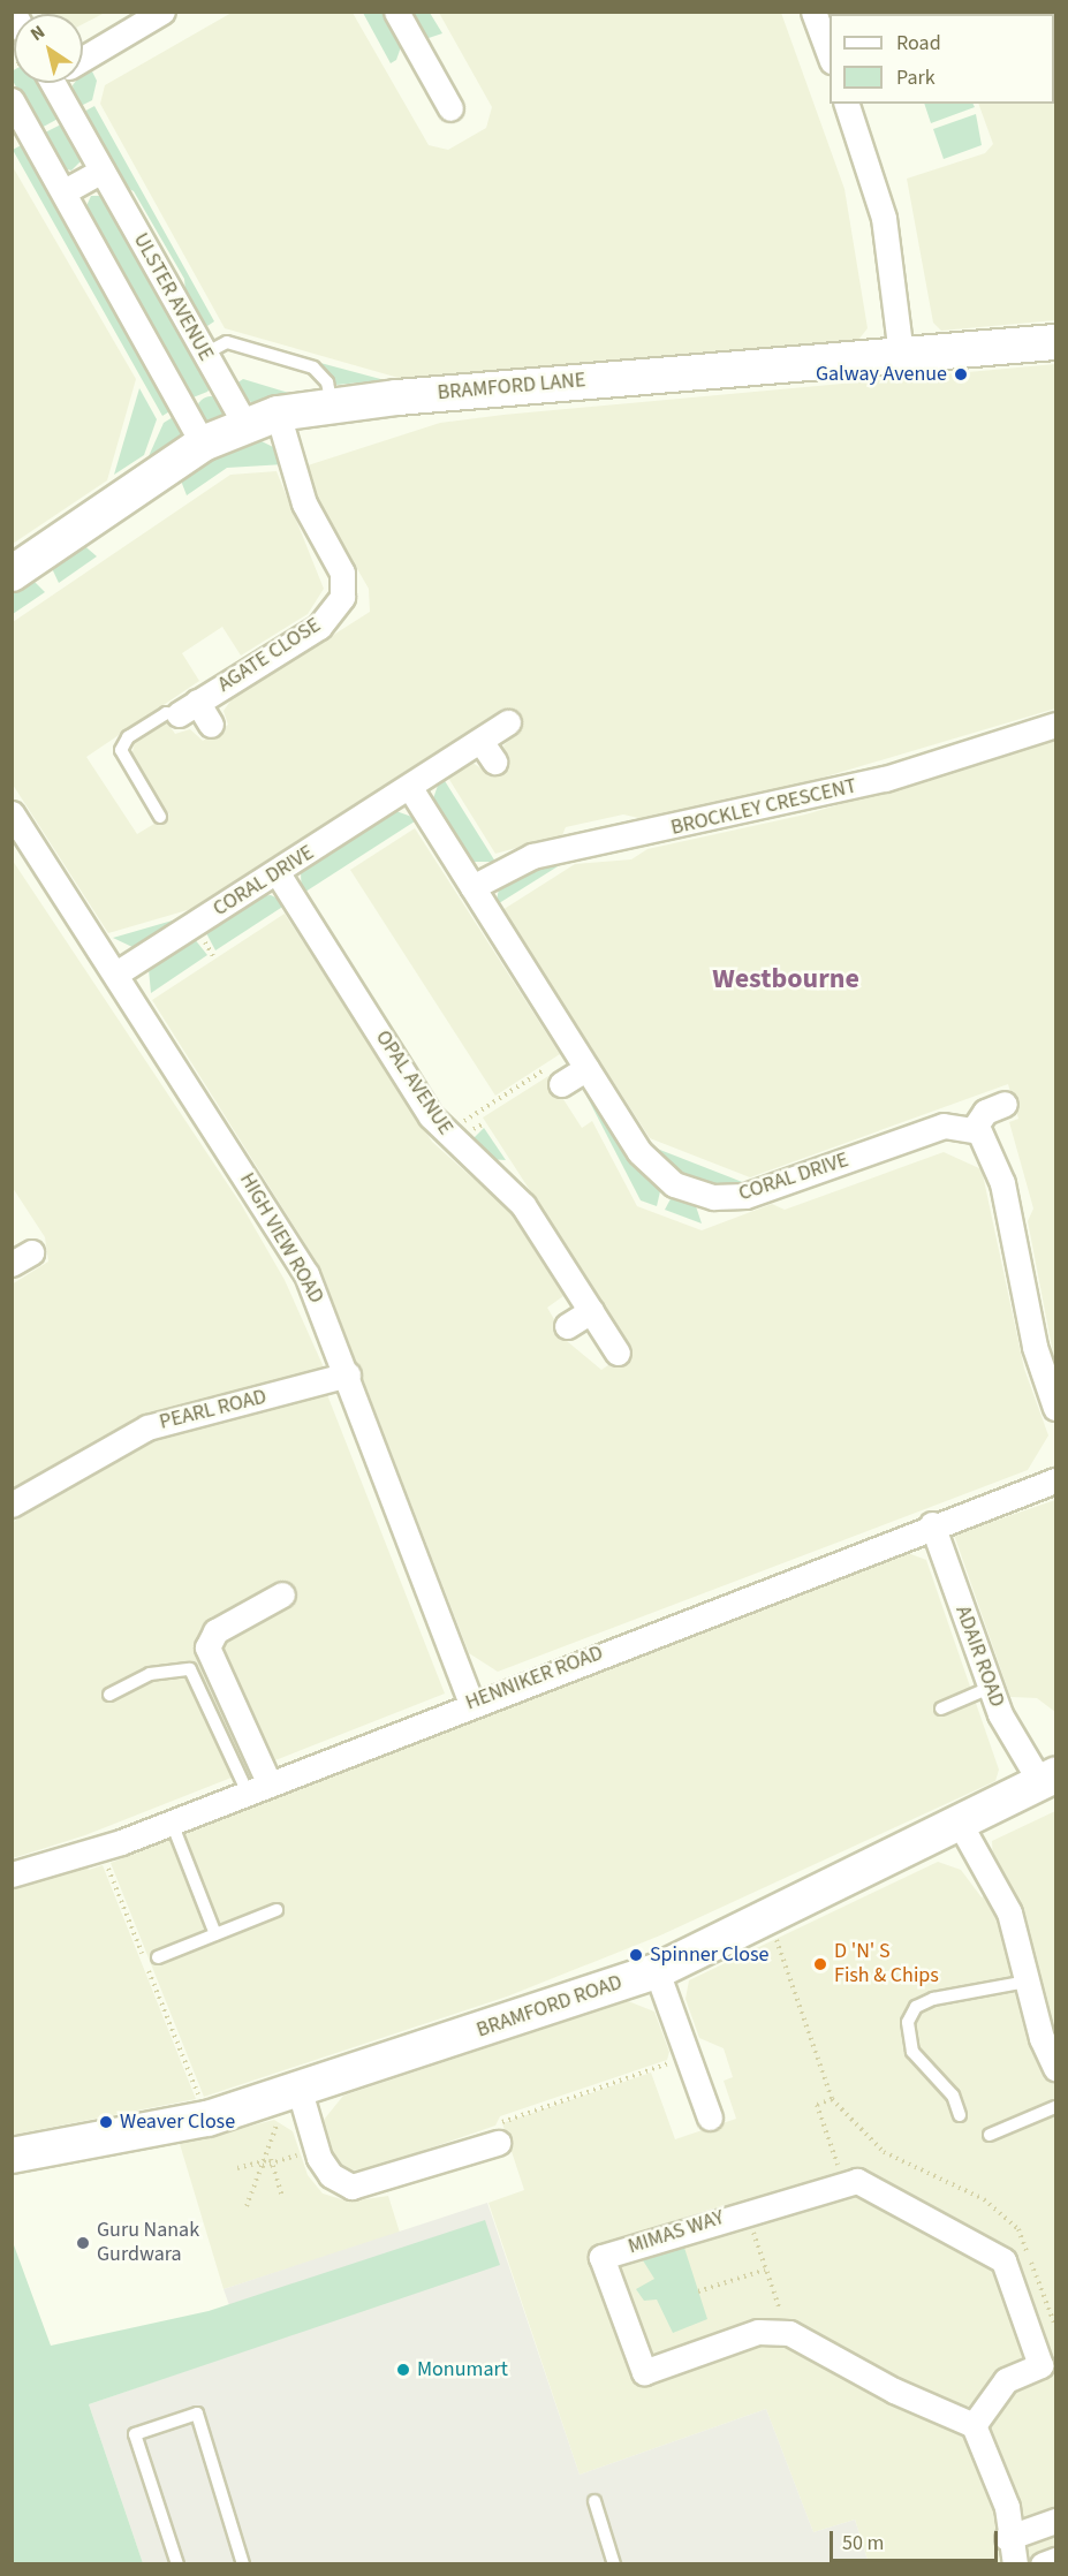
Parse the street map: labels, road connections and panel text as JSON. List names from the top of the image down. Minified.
{"streets":{"main road":["BRAMFORD LANE","BRAMFORD ROAD"],"street":["ULSTER AVENUE","AGATE CLOSE","BROCKLEY CRESCENT","CORAL DRIVE","OPAL AVENUE","HIGH VIEW ROAD","PEARL ROAD","ADAIR ROAD","HENNIKER ROAD","MIMAS WAY"]},"crossings":[["ULSTER AVENUE","BRAMFORD LANE"],["BRAMFORD LANE","AGATE CLOSE"],["BROCKLEY CRESCENT","CORAL DRIVE"],["CORAL DRIVE","OPAL AVENUE"],["CORAL DRIVE","HIGH VIEW ROAD"],["HIGH VIEW ROAD","PEARL ROAD"],["HIGH VIEW ROAD","HENNIKER ROAD"],["ADAIR ROAD","HENNIKER ROAD"],["ADAIR ROAD","BRAMFORD ROAD"]],"districts":["Westbourne"],"places":["Galway Avenue","Spinner Close","D 'N' S Fish & Chips","Weaver Close","Guru Nanak Gurdwara","Monumart"],"legend":["Road","Park"],"scale_bar":"50 m","north":"top left"}
